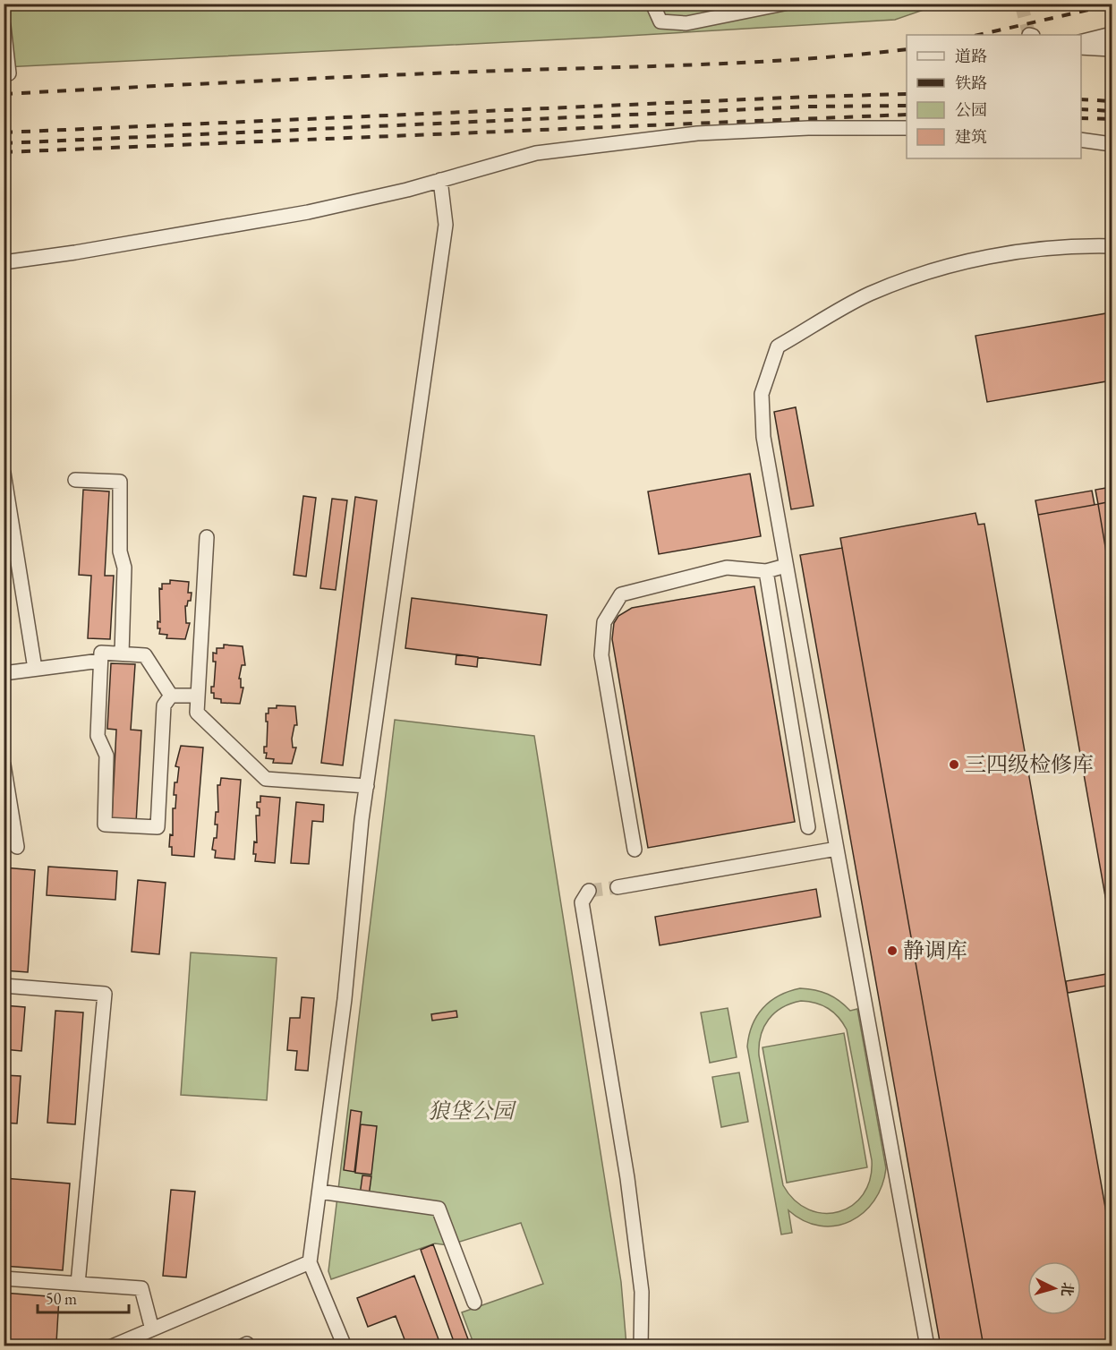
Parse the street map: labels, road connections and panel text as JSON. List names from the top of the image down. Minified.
{"parks":["狼垡公园"],"places":["三四级检修库","静调库"],"legend":["道路","铁路","公园","建筑"],"scale_bar":"50 m","north":"right"}
